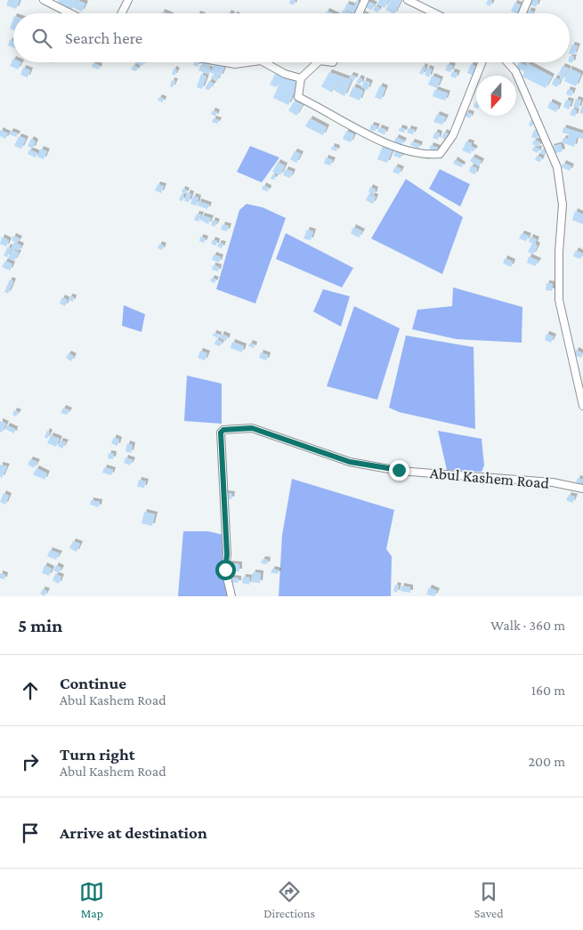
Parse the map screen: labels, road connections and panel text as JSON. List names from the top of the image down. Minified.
{"streets":{"street":["Abul Kashem Road"]},"north":"bottom","page":{"search":"Search here","heading":["5 min","Walk · 360 m"],"list":[["Continue","Abul Kashem Road","160 m"],["Turn right","Abul Kashem Road","200 m"],"Arrive at destination"],"nav":["Map","Directions","Saved"]}}
